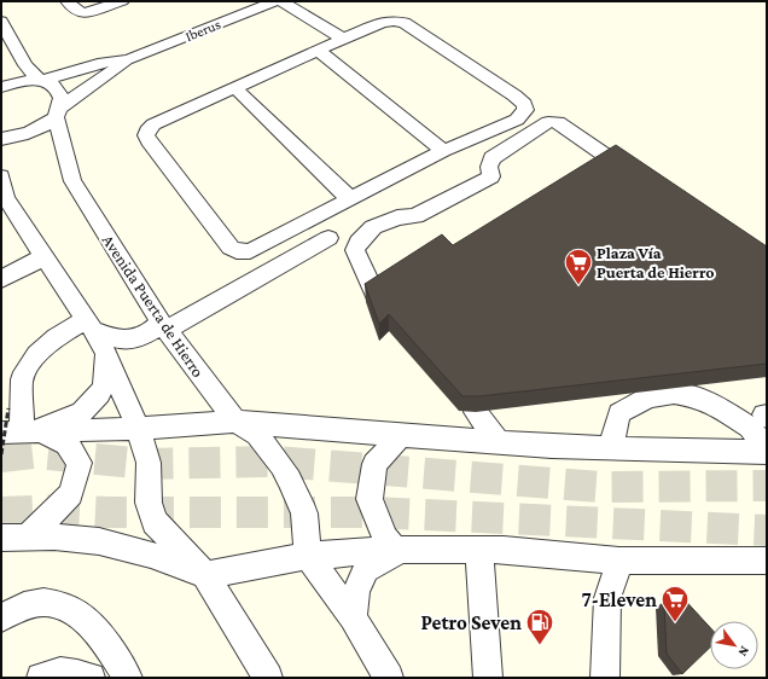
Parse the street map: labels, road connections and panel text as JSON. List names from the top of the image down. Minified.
{"streets":{"street":["Iberus","Avenida Puerta de Hierro"]},"crossings":[["Iberus","Avenida Puerta de Hierro"]],"places":{"supermarket":["Plaza Vía Puerta de Hierro","7-Eleven"],"fuel station":["Petro Seven"]},"north":"bottom right"}
